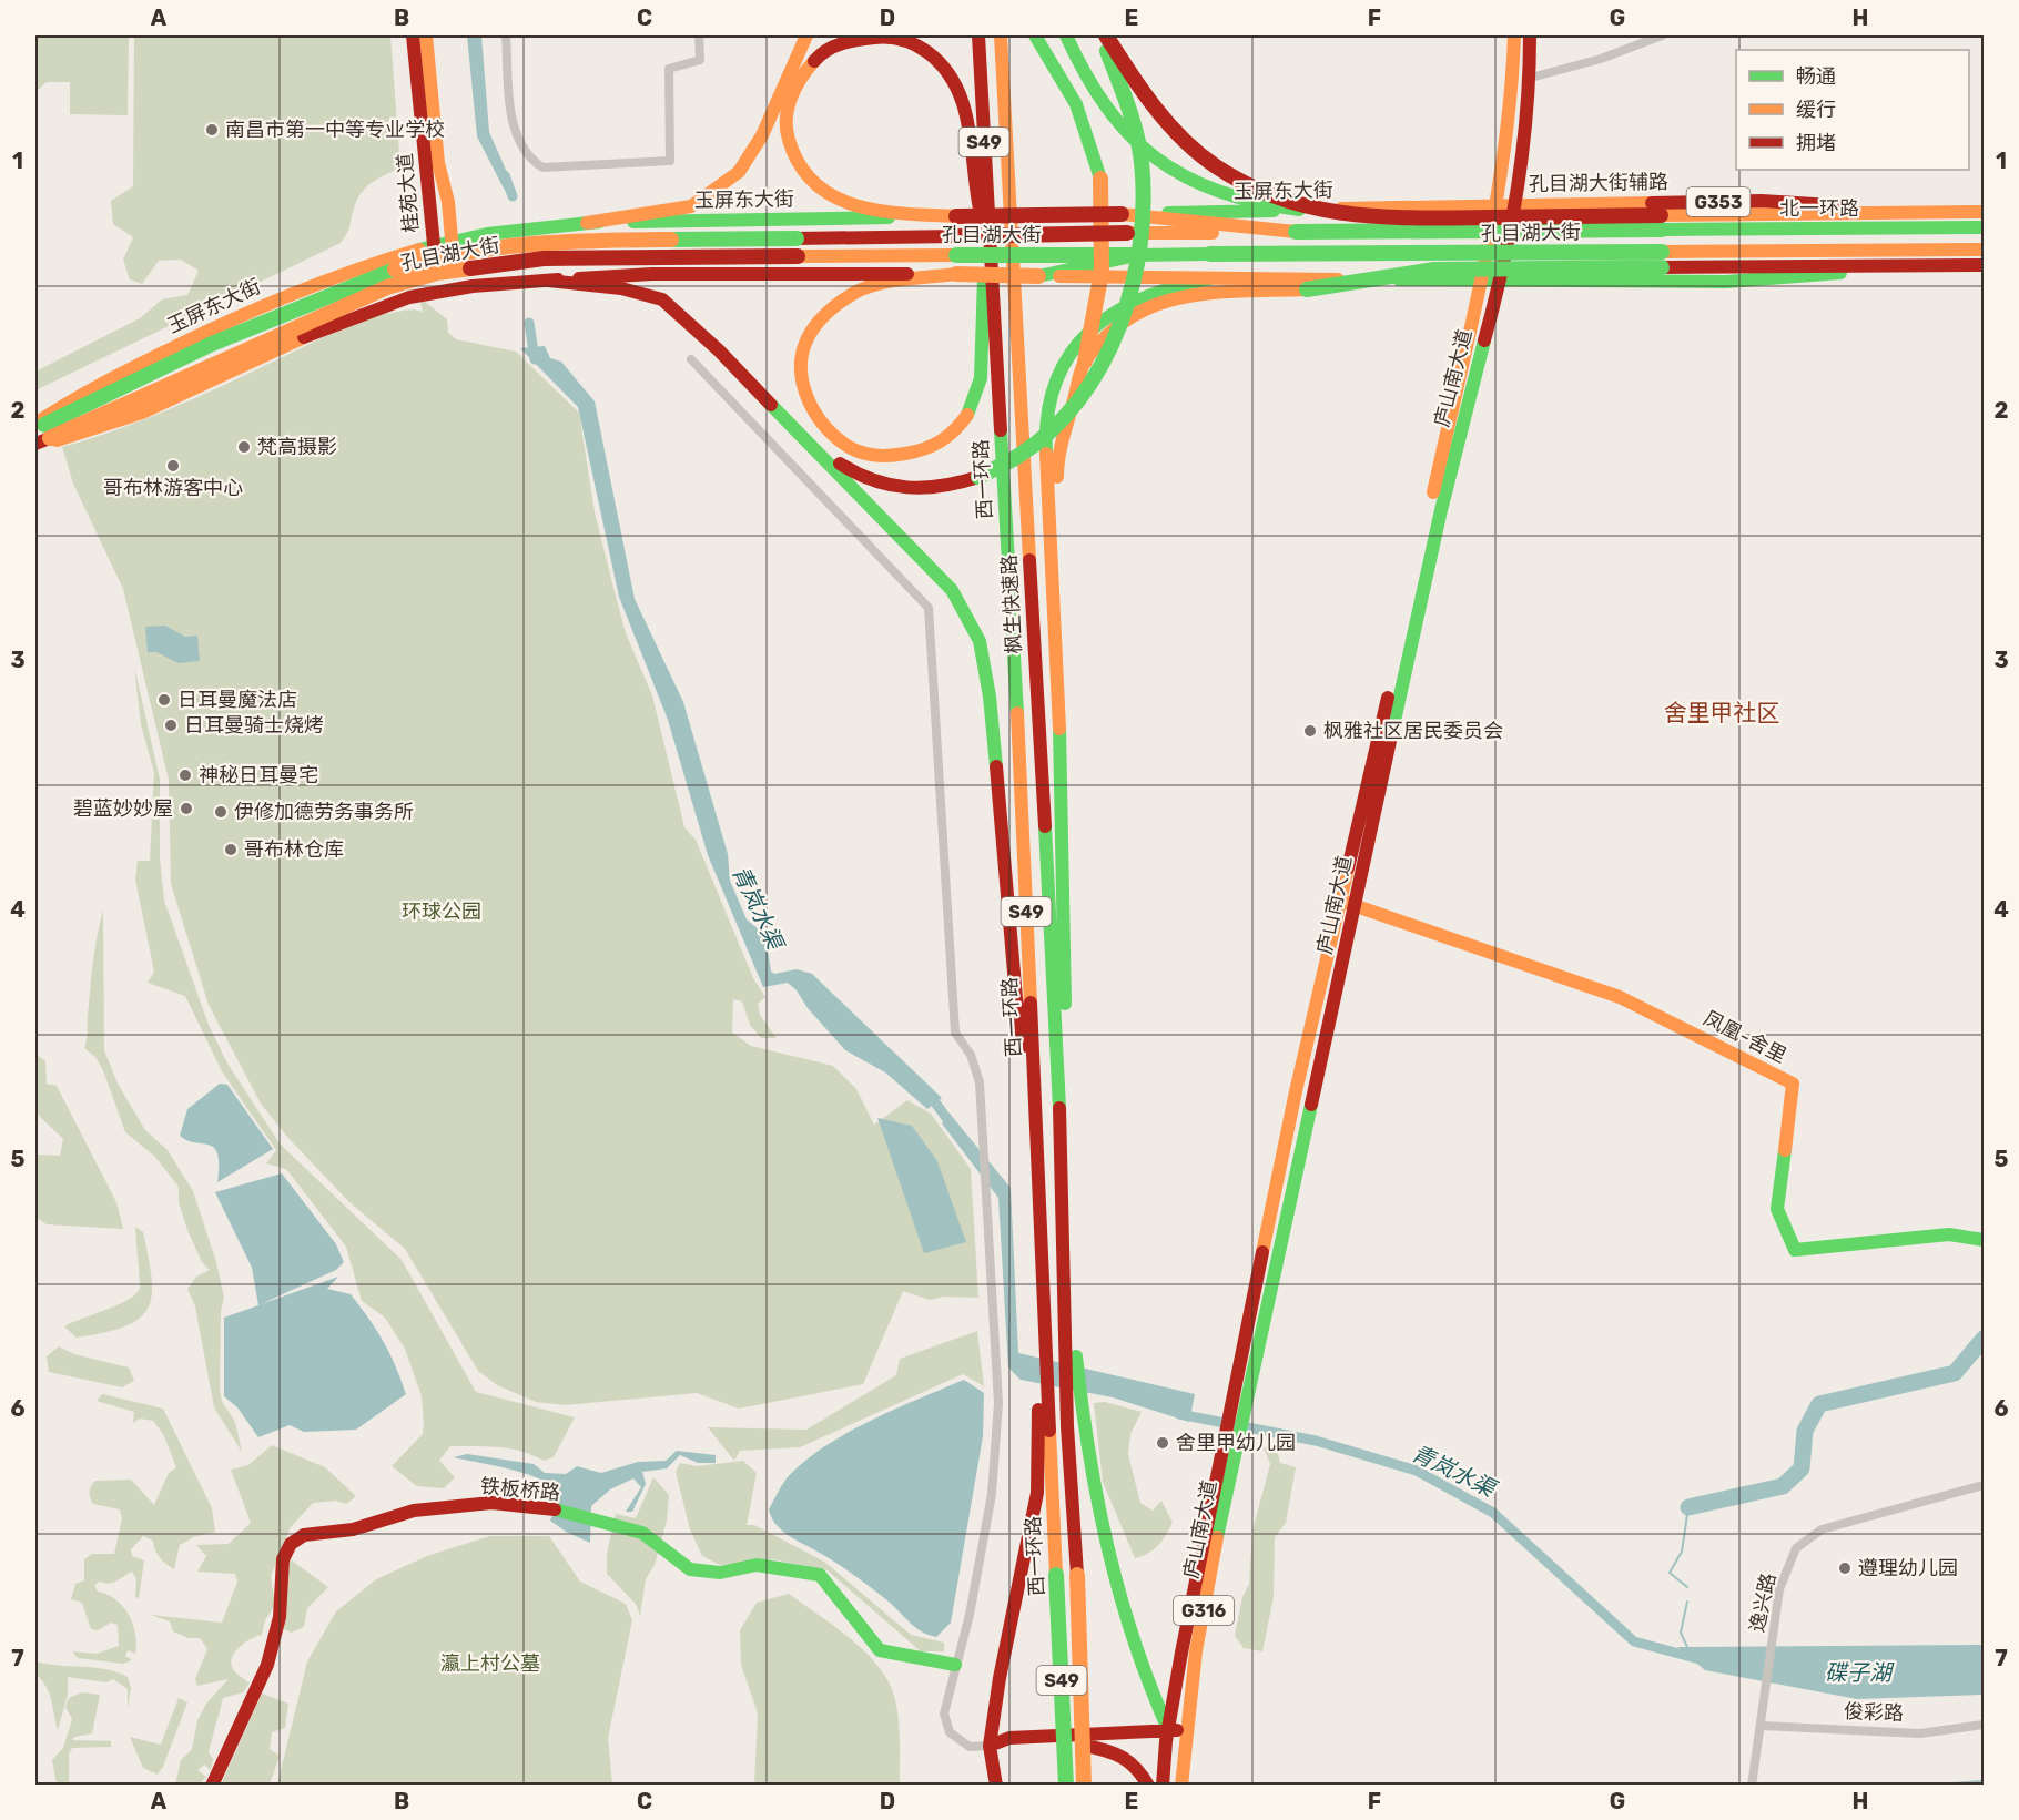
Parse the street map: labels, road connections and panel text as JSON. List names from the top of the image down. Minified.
{"streets":{"main road":["S49","孔目湖大街辅路","玉屏东大街","桂苑大道","G353","北一环路","孔目湖大街","庐山南大道","西一环路","枫生快速路","凤凰-舍里","铁板桥路","G316"],"street":["逸兴路","俊彩路"]},"crossings":[["S49","西一环路"],["孔目湖大街辅路","玉屏东大街"],["孔目湖大街辅路","G353"],["孔目湖大街辅路","庐山南大道"],["玉屏东大街","桂苑大道"],["玉屏东大街","孔目湖大街"],["玉屏东大街","庐山南大道"],["北一环路","孔目湖大街"],["庐山南大道","凤凰-舍里"],["西一环路","枫生快速路"],["逸兴路","俊彩路"]],"districts":["舍里甲社区"],"water":["青岚水渠","碟子湖"],"parks":["环球公园","瀛上村公墓"],"places":["南昌市第一中等专业学校","梵高摄影","哥布林游客中心","日耳曼魔法店","日耳曼骑士烧烤","枫雅社区居民委员会","神秘日耳曼宅","碧蓝妙妙屋","伊修加德劳务事务所","哥布林仓库","舍里甲幼儿园","遵理幼儿园"],"legend":["畅通","缓行","拥堵"],"grid":{"columns":["A","B","C","D","E","F","G","H"],"rows":["1","2","3","4","5","6","7"]}}
